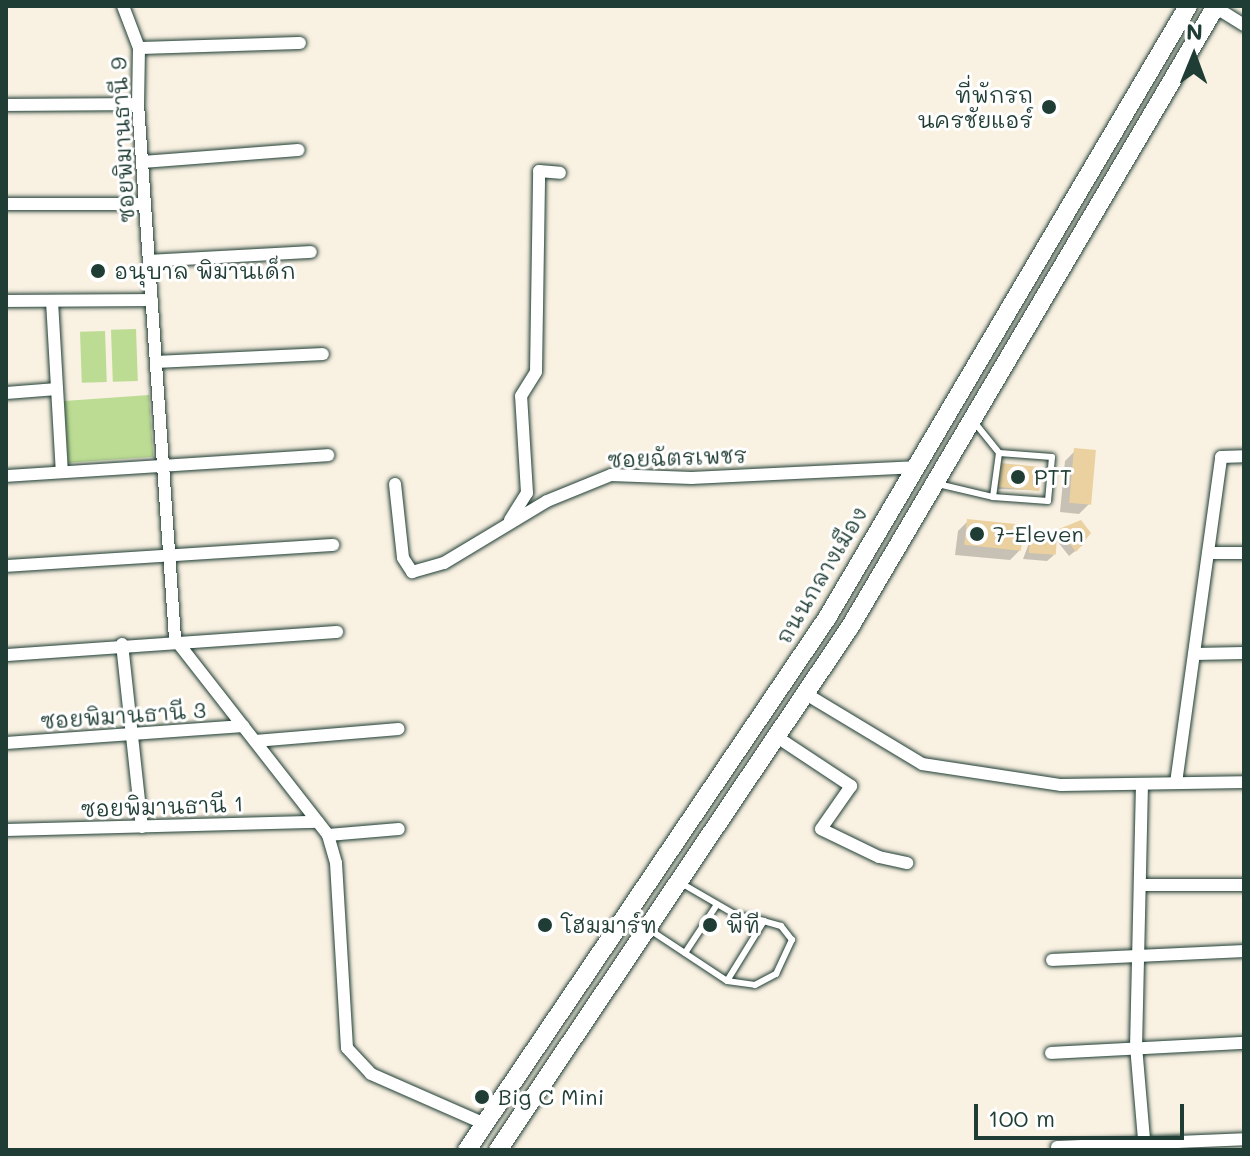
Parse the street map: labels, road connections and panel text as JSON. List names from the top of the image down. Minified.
{"streets":{"main road":["ถนนกลางเมือง"],"street":["ซอยพิมานธานี 9","ซอยฉัตรเพชร","ซอยพิมานธานี 3","ซอยพิมานธานี 1"]},"crossings":[["ซอยฉัตรเพชร","ถนนกลางเมือง"]],"places":["ที่พักรถ นครชัยแอร์","อนุบาล พิมานเด็ก","PTT","7-Eleven","โฮมมาร์ท","พีที","Big C Mini"],"scale_bar":"100 m","north":"top"}
